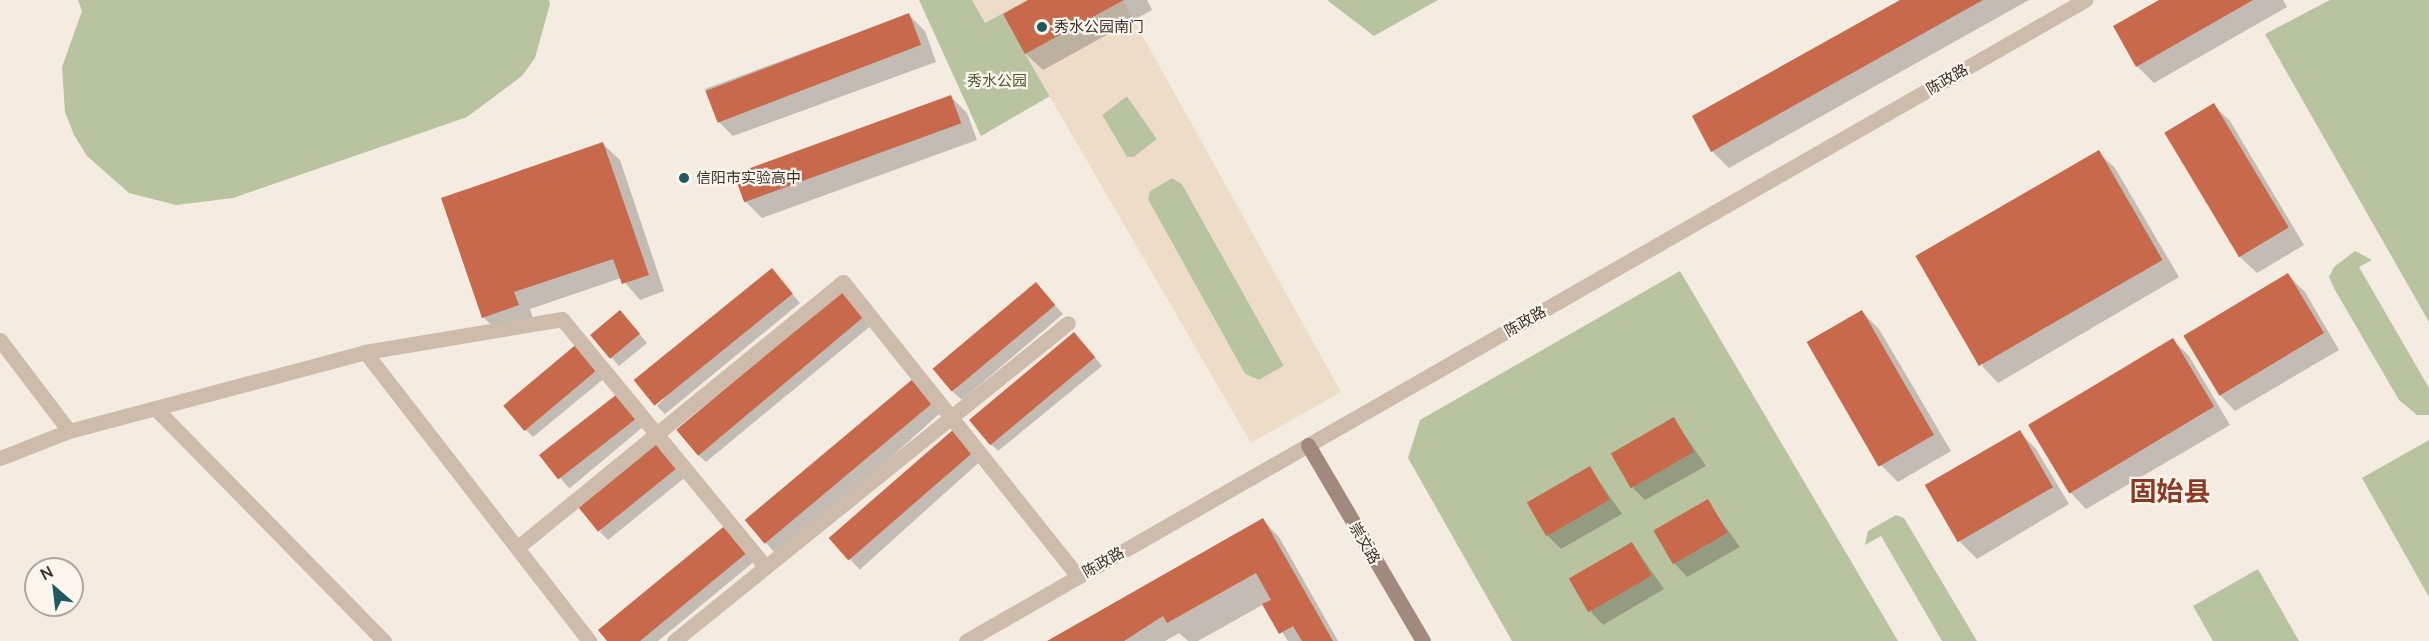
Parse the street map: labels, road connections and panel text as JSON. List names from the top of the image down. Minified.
{"streets":{"main road":["崇文路"],"street":["陈政路"]},"crossings":[["陈政路","崇文路"]],"districts":["固始县"],"parks":["秀水公园"],"places":["秀水公园南门","信阳市实验高中"],"north":"top left"}
